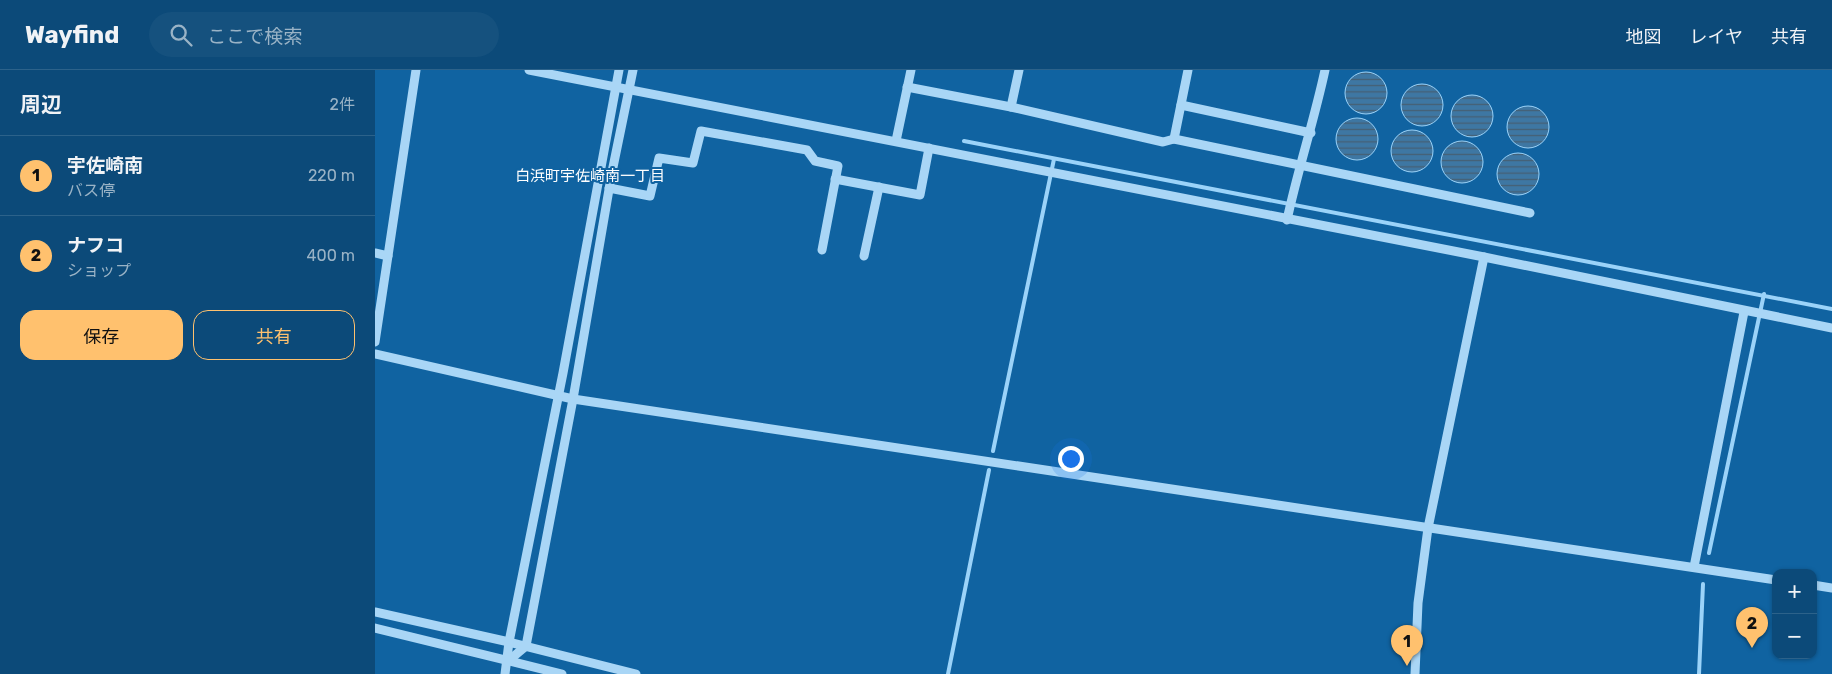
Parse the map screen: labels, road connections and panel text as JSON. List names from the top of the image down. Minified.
{"districts":["白浜町宇佐崎南一丁目"],"page":{"header":"Wayfind","search":"ここで検索","nav":["地図","レイヤ","共有"],"heading":["周辺","2件"],"list":[{"mark":"1","name":"宇佐崎南","note":"バス停","value":"220 m"},{"mark":"2","name":"ナフコ","note":"ショップ","value":"400 m"}],"buttons":["保存","共有"],"map_buttons":["+","−"],"pins":["2","1"]}}
